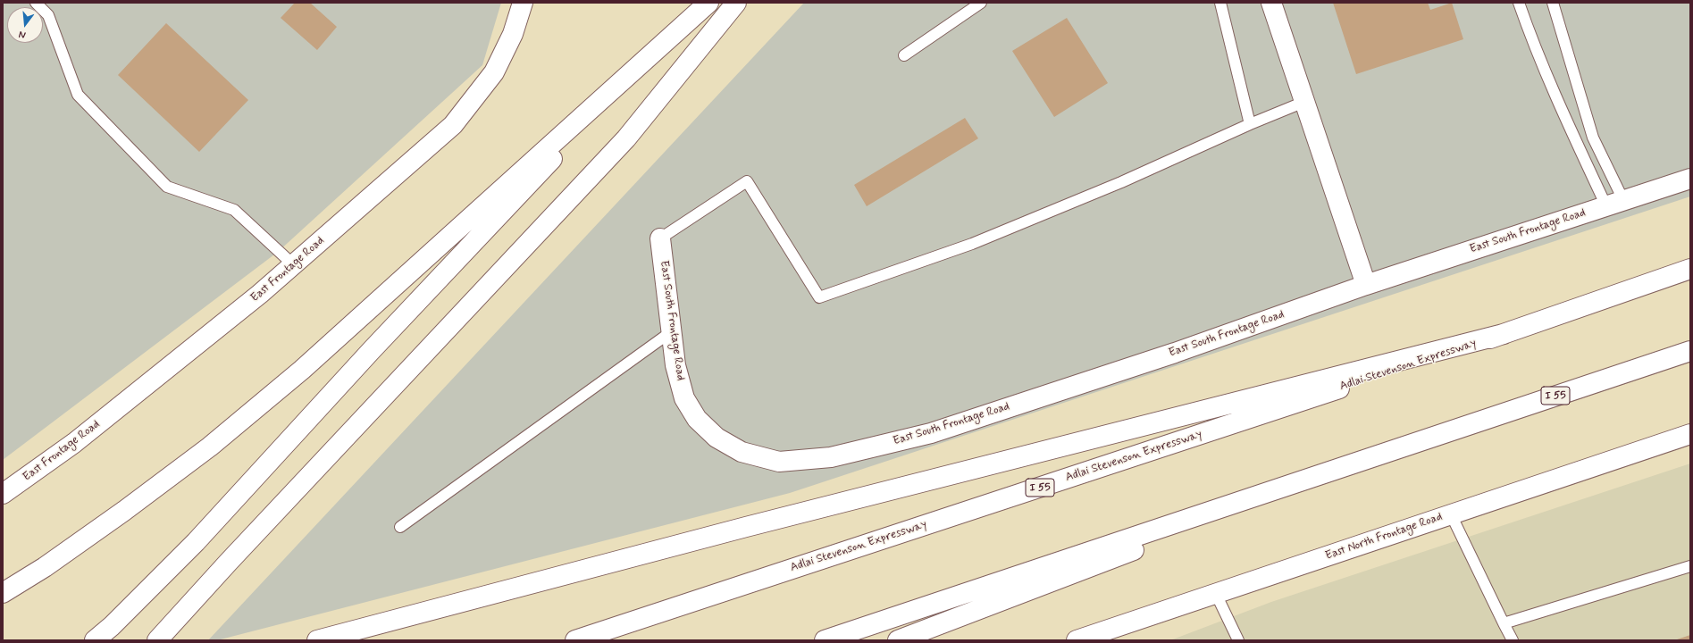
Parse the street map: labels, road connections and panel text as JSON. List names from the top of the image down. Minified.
{"streets":{"main road":["East South Frontage Road","East Frontage Road","Adlai Stevenson Expressway","I 55","East North Frontage Road"]},"north":"bottom"}
